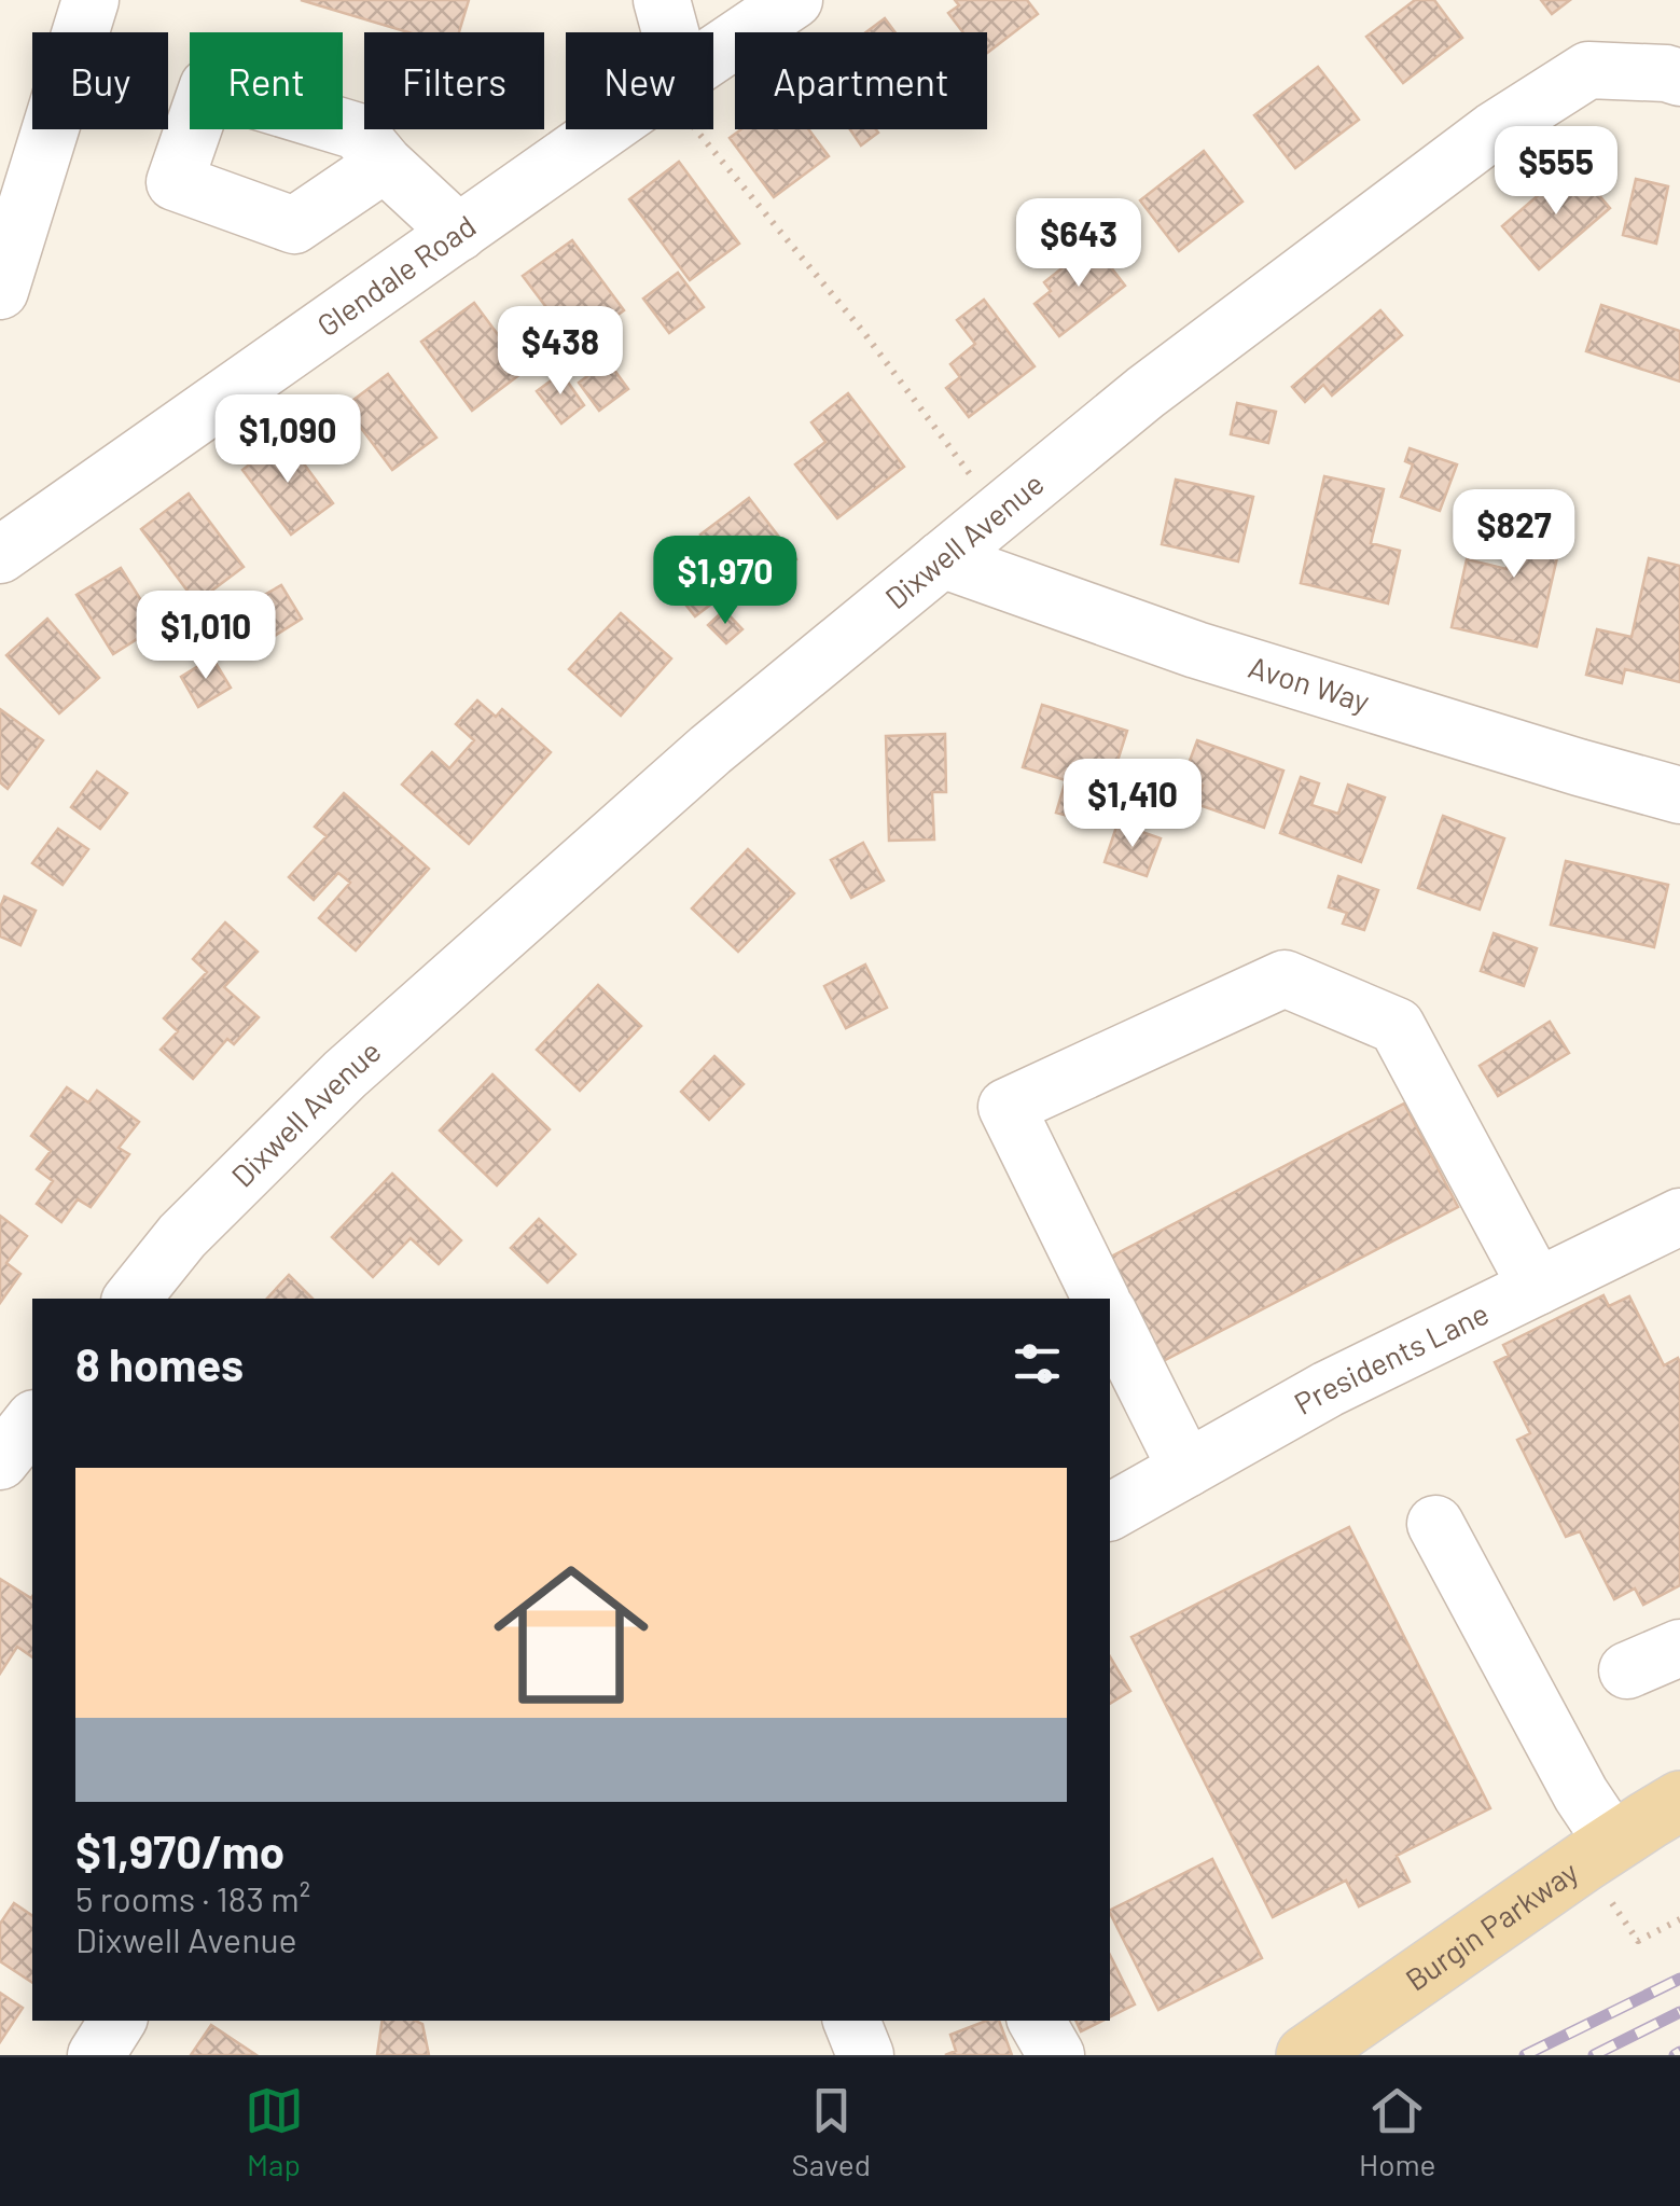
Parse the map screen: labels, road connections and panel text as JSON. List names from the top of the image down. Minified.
{"streets":{"main road":["Burgin Parkway"],"street":["Glendale Road","Dixwell Avenue","Avon Way","Presidents Lane"]},"crossings":[["Dixwell Avenue","Avon Way"]],"page":{"chip":["Buy","Rent","Filters","New","Apartment"],"price":["$555","$643","$438","$1,090","$827","$1,970","$1,010","$1,410"],"heading":"8 homes","list":[{"name":"$1,970/mo","note":"5 rooms · 183 m² · Dixwell Avenue"}],"tabs":["Map","Saved","Home"]}}
